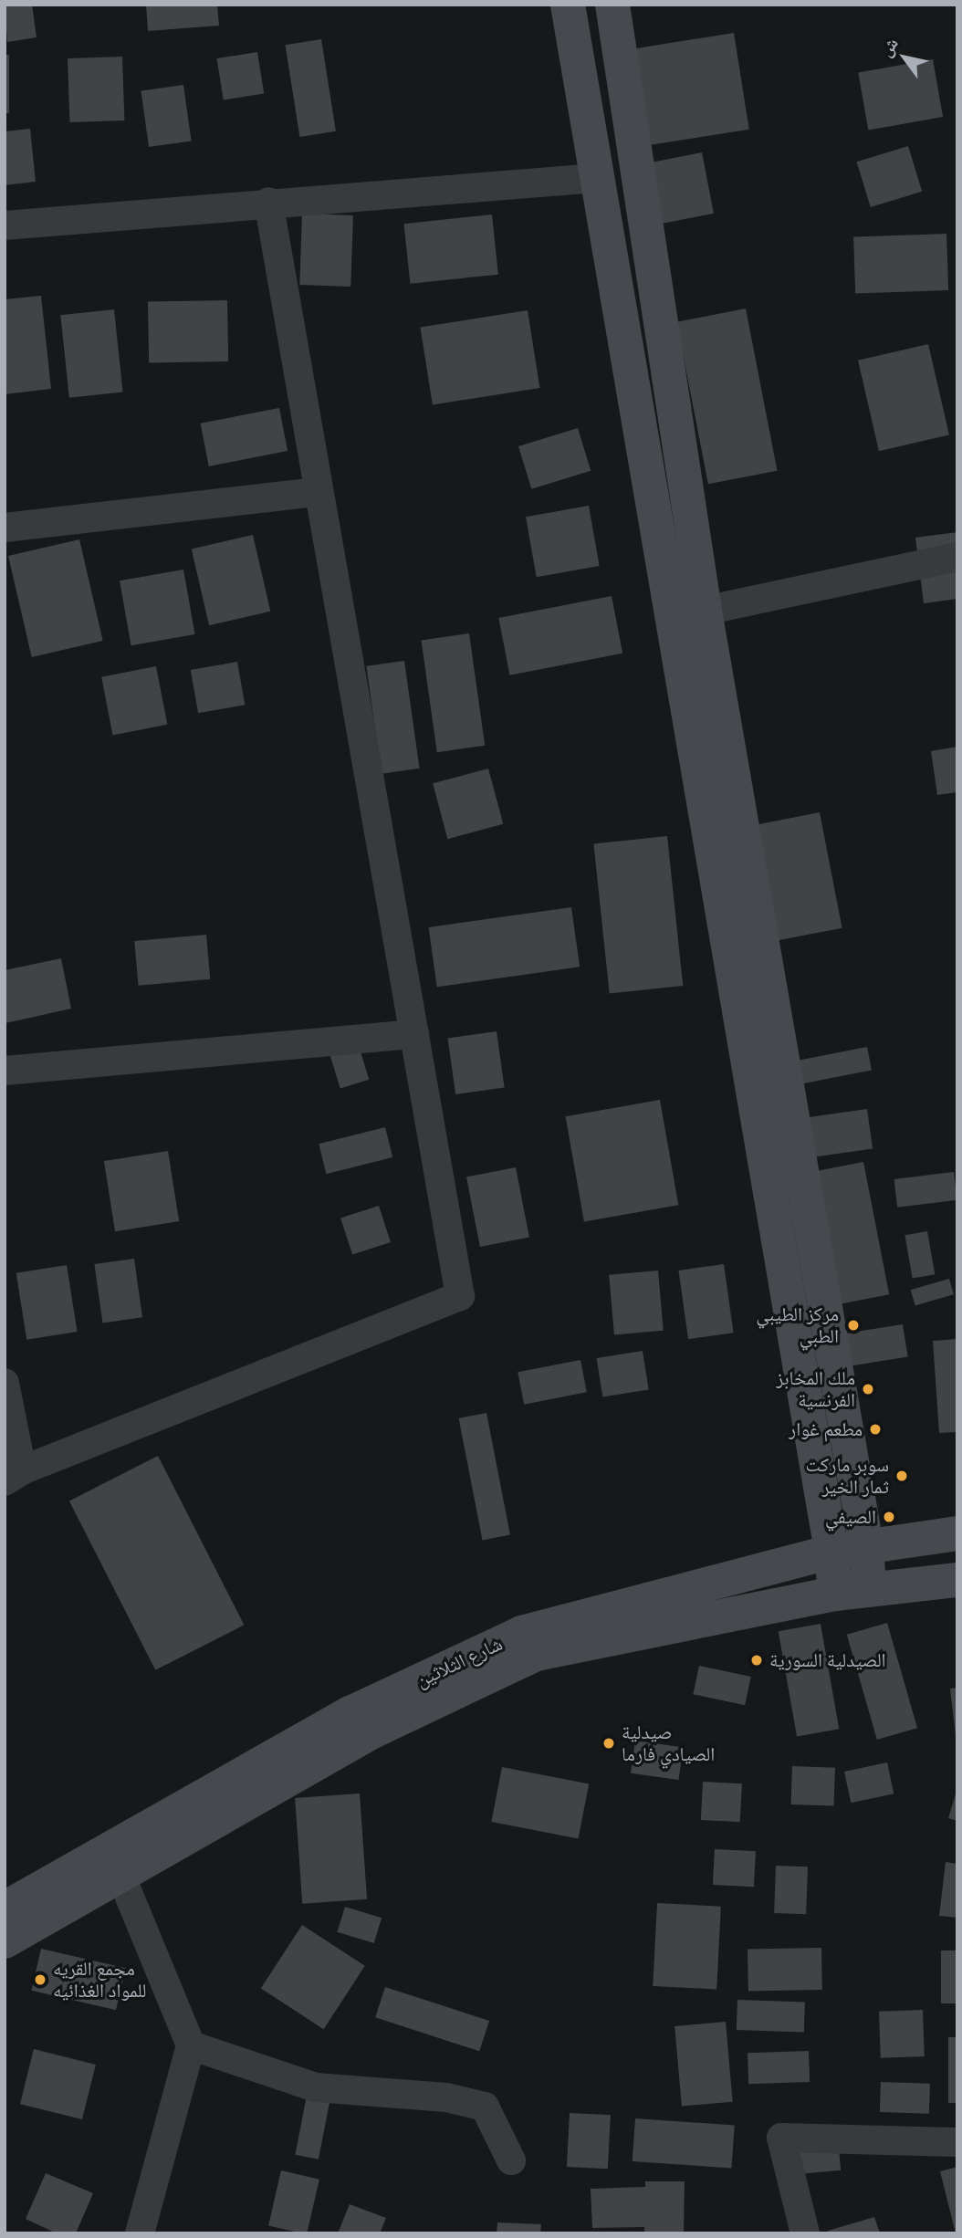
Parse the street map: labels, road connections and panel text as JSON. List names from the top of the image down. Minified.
{"streets":{"street":["شارع الثلاثين"]},"places":["مركز الطيبي الطبي","ملك المخابز الفرنسية","مطعم غوار","سوبر ماركت ثمار الخير","الصيفي","الصيدلية السورية","صيدلية الصيادي فارما","مجمع القريه للمواد الغذائيه"],"north":"top left"}
